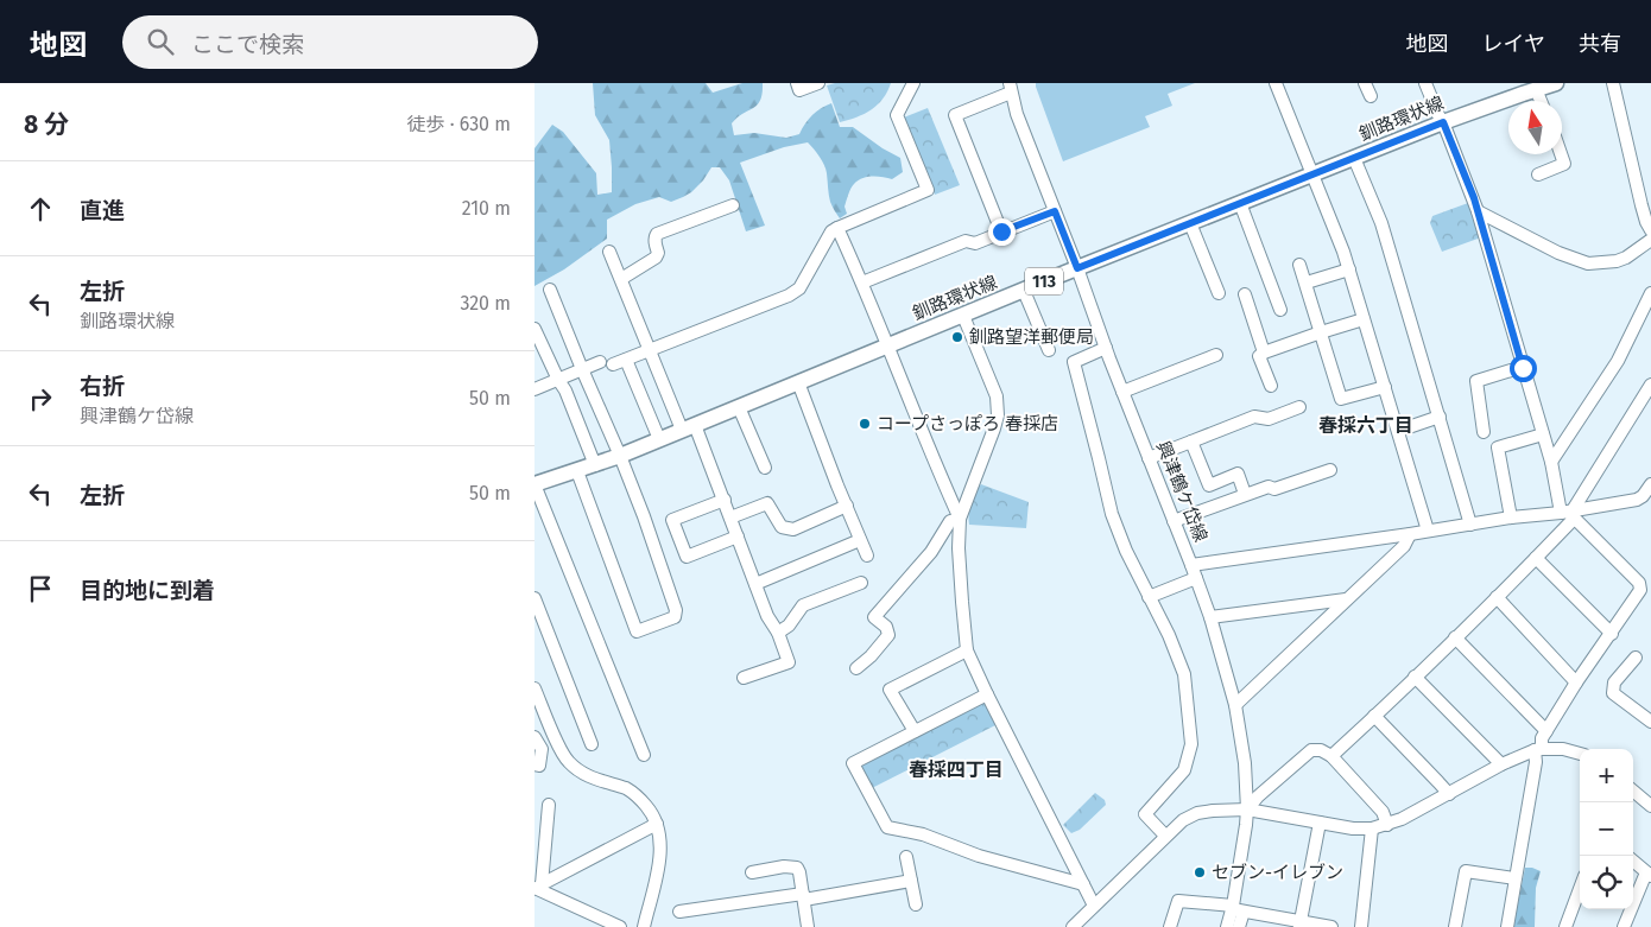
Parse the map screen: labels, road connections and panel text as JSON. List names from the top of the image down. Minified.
{"streets":{"main road":["釧路環状線","113"],"street":["興津鶴ケ岱線"]},"crossings":[["釧路環状線","興津鶴ケ岱線"]],"districts":["春採六丁目","春採四丁目"],"places":["釧路望洋郵便局","コープさっぽろ 春採店","セブン-イレブン"],"north":"top","page":{"header":"地図","search":"ここで検索","nav":["地図","レイヤ","共有"],"heading":["8 分","徒歩 · 630 m"],"list":[["直進","210 m"],["左折","釧路環状線","320 m"],["右折","興津鶴ケ岱線","50 m"],["左折","50 m"],"目的地に到着"],"map_buttons":["+","−"]}}
